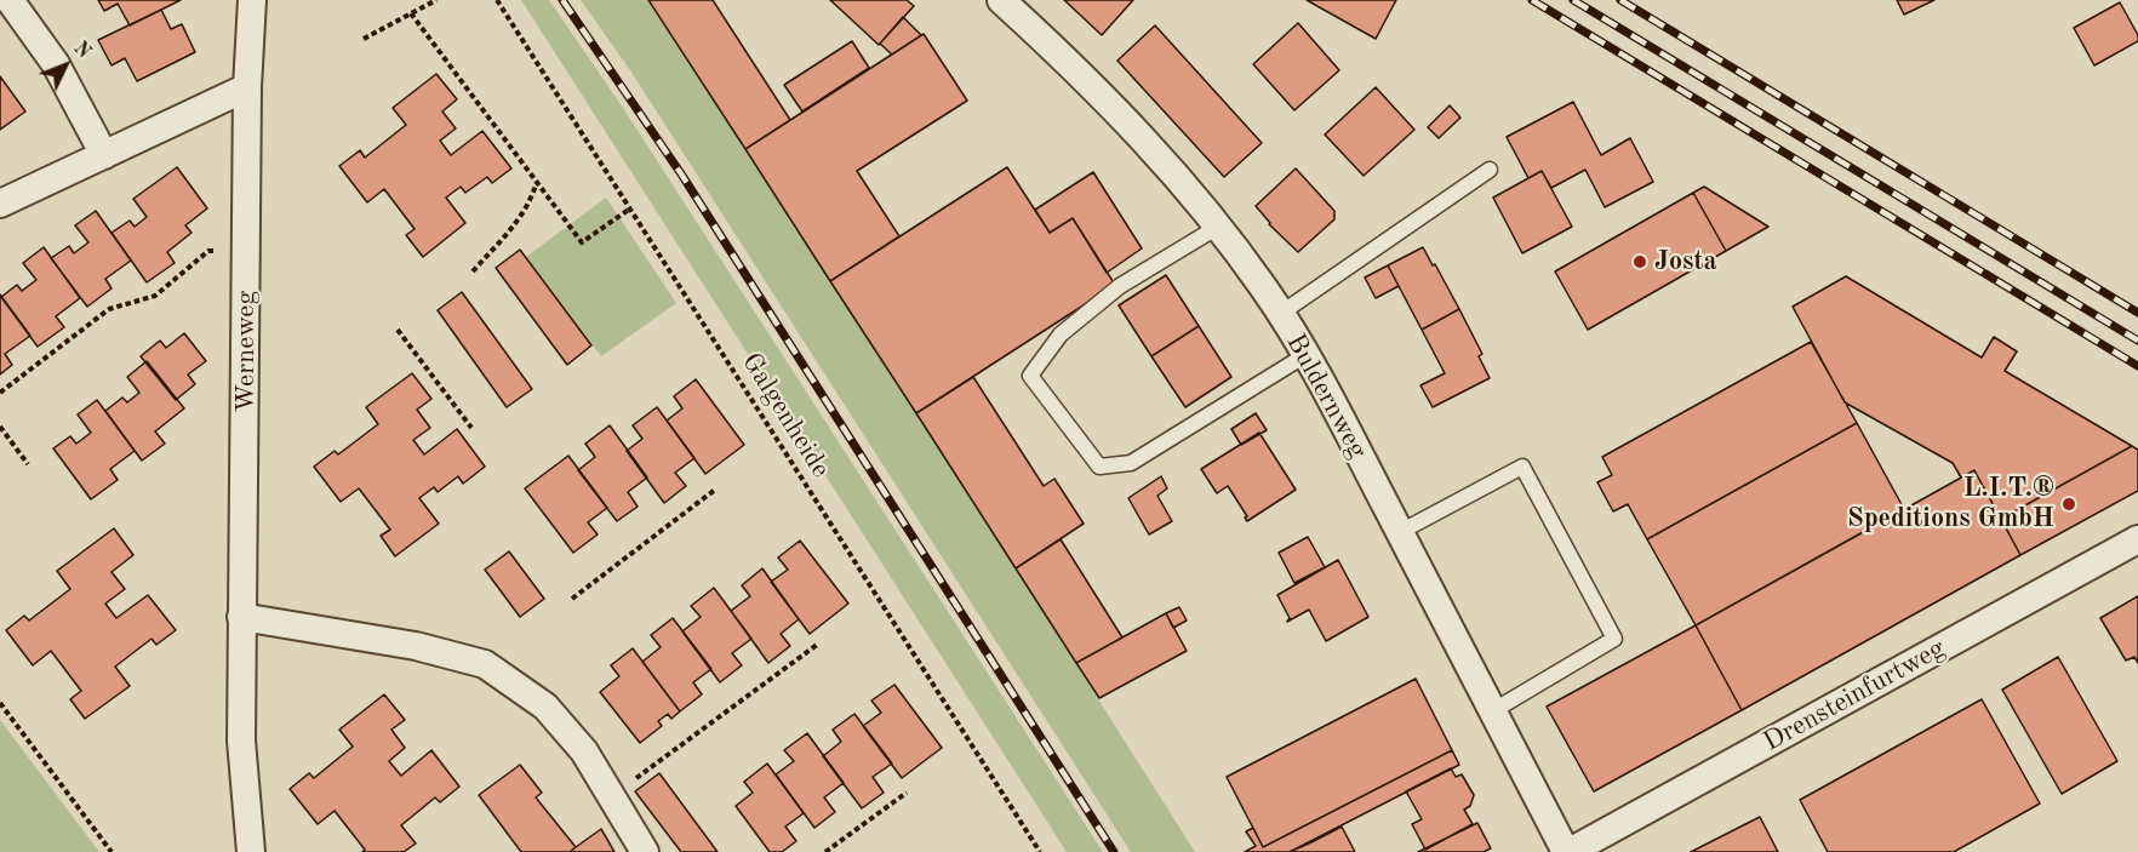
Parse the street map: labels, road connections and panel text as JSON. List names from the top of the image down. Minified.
{"streets":{"street":["Werneweg","Buldernweg","Drensteinfurtweg"],"path":["Galgenheide"]},"crossings":[["Buldernweg","Drensteinfurtweg"]],"places":["Josta","L.I.T.® Speditions GmbH"],"north":"top right"}
